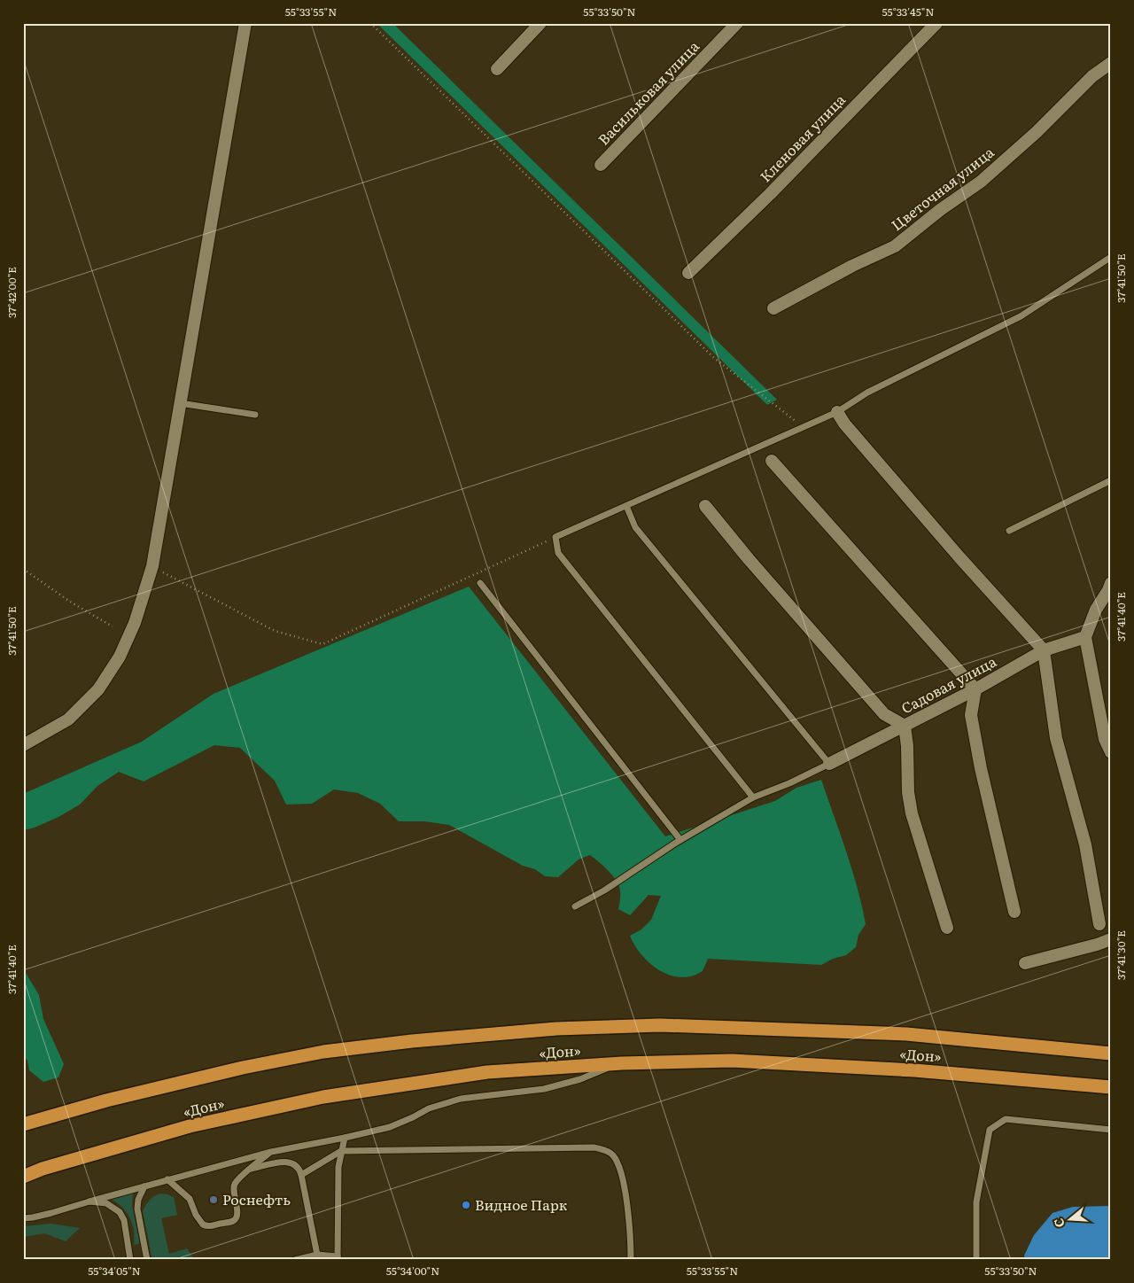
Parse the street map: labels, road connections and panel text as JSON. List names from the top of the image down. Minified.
{"streets":{"highway":["«Дон»"],"street":["Васильковая улица","Кленовая улица","Цветочная улица","Садовая улица"]},"places":["Роснефть","Видное Парк"],"north":"left","coordinates":["55°33'55\"N","55°33'50\"N","55°33'45\"N","37°41'50\"E","37°42'00\"E","37°41'40\"E","37°41'30\"E","55°34'05\"N","55°34'00\"N"]}
